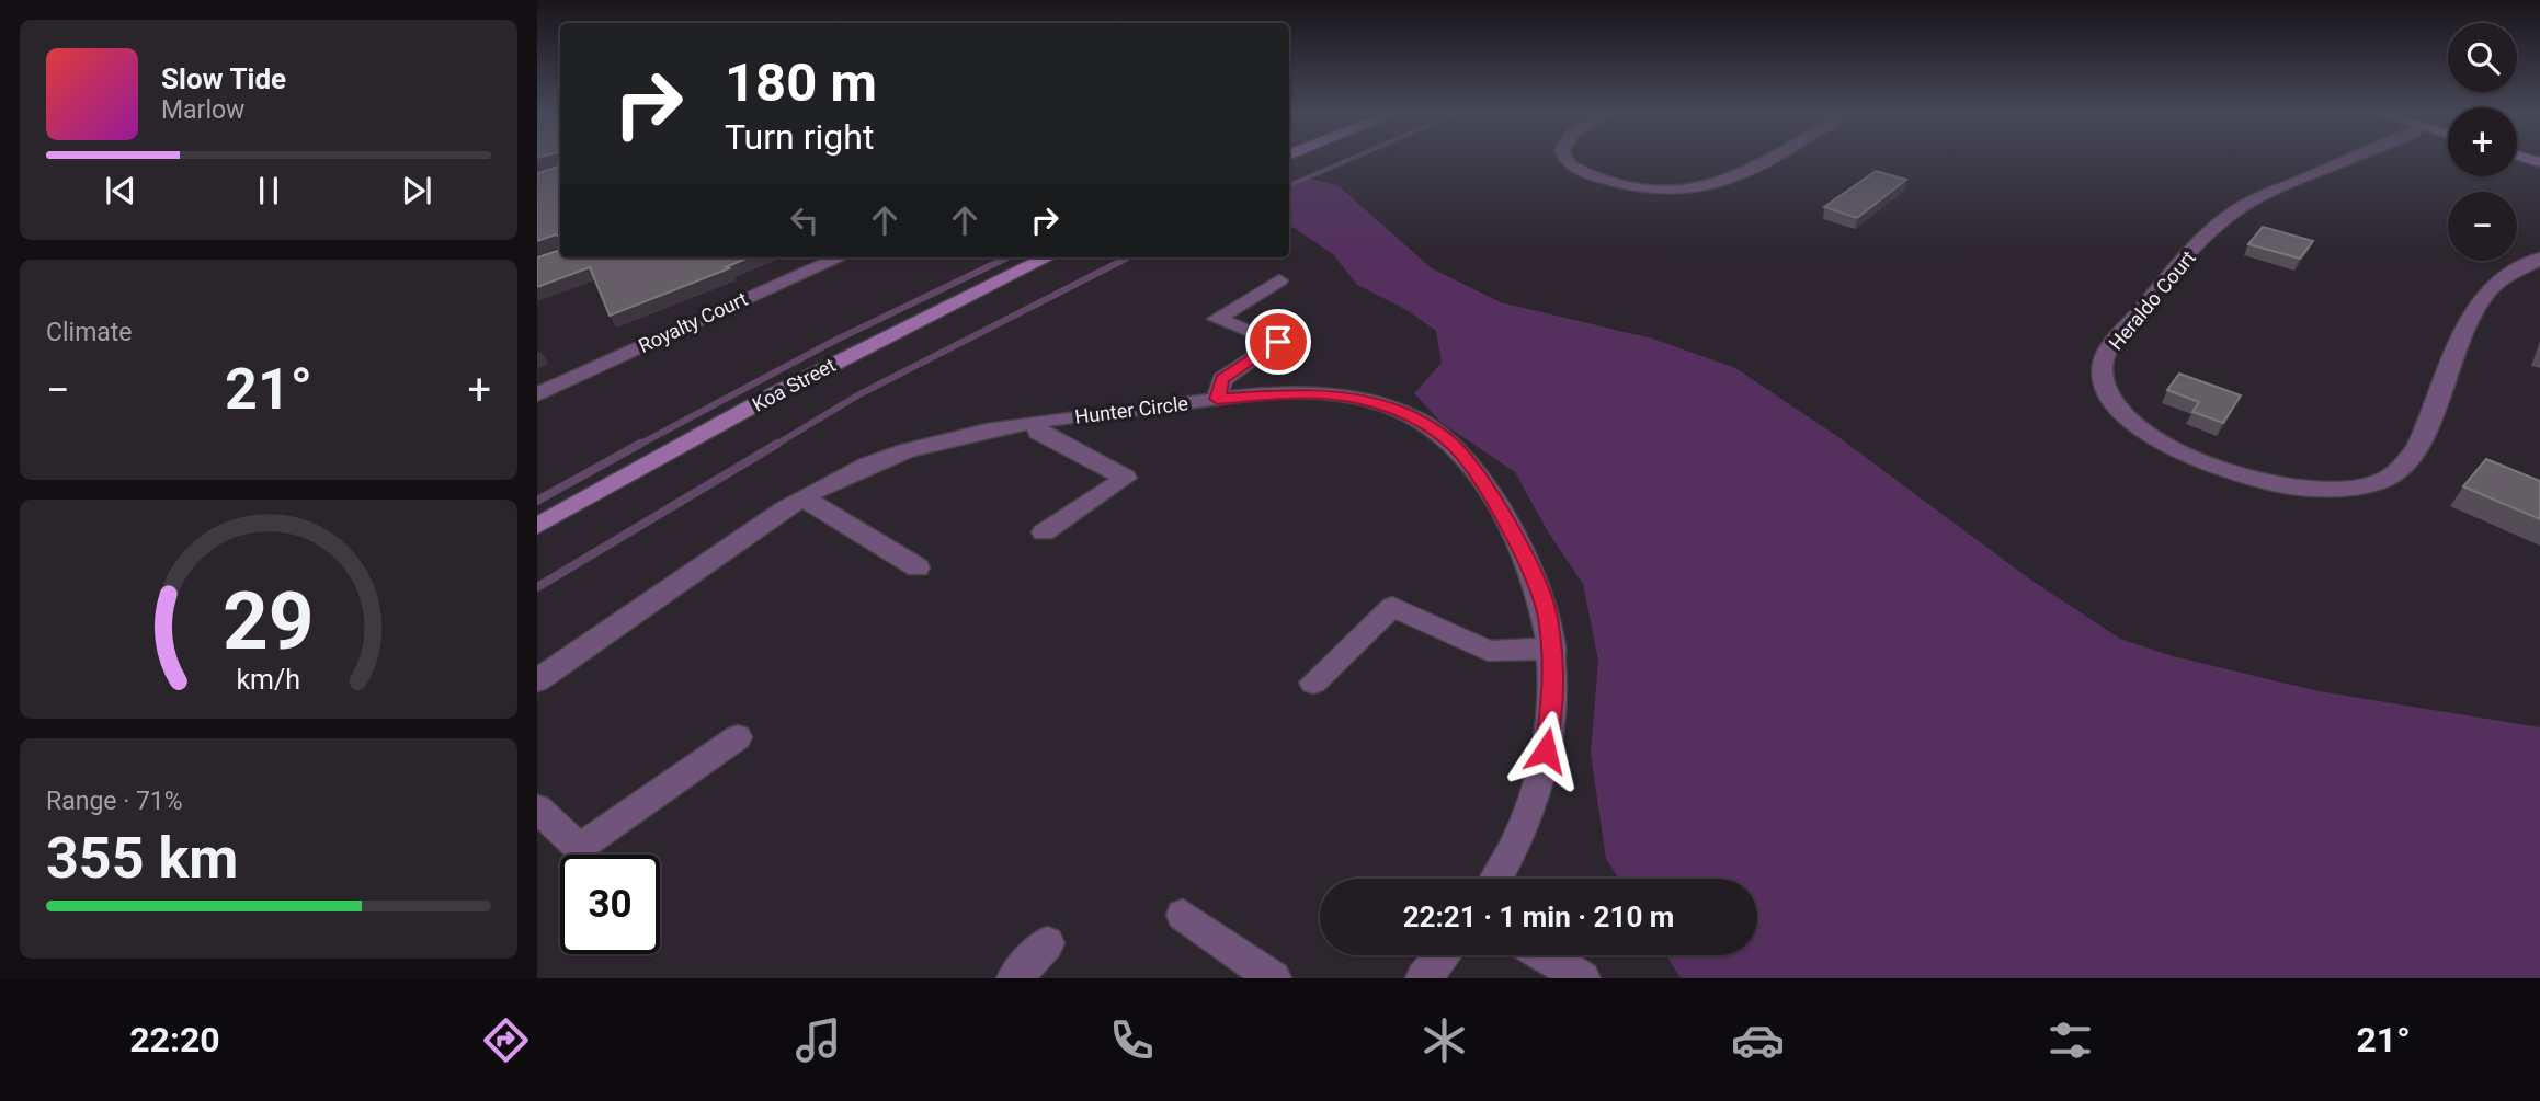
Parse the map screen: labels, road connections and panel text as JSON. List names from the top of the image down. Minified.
{"streets":{"main road":["Koa Street"],"street":["Heraldo Court","Royalty Court","Hunter Circle"]},"page":{"map_buttons":["+","−"],"turn":["180 m","Turn right"],"song":["Slow Tide","Marlow"],"tile":["Climate",["Range · 71%","355 km"]],"heat":["−","21°","+"],"limit":"30","trip":"22:21 · 1 min · 210 m","tabs":["22:20","21°"],"gauge":["29","km/h"]}}
